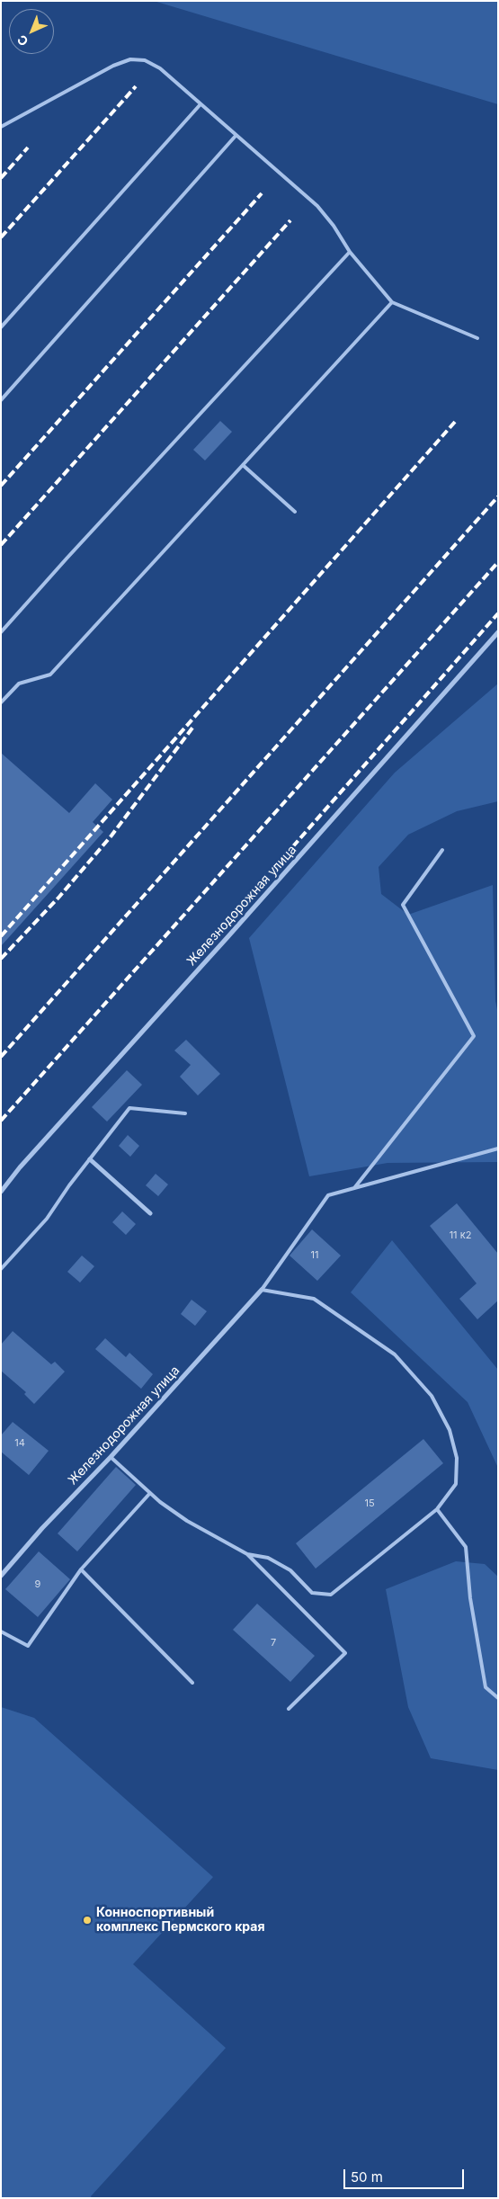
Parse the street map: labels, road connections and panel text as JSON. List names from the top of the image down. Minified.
{"streets":{"street":["Железнодорожная улица"]},"places":["Конноспортивный комплекс Пермского края"],"house_numbers":["11 к2","11","14","15","9","7"],"scale_bar":"50 m","north":"bottom left"}
